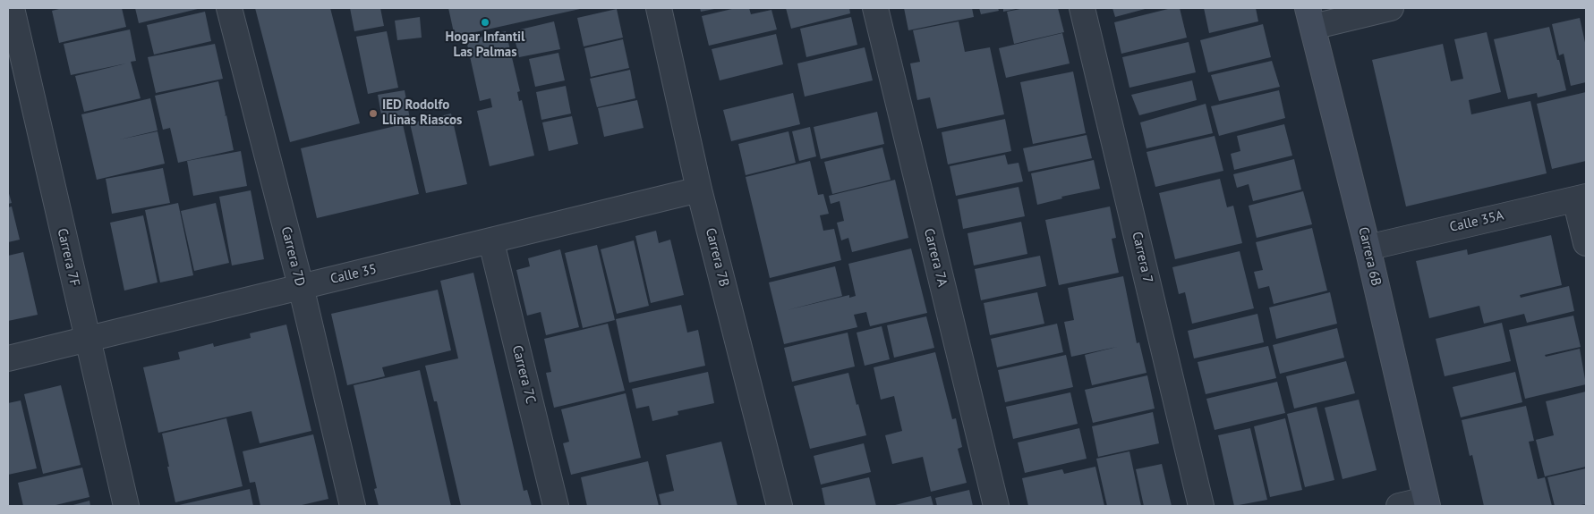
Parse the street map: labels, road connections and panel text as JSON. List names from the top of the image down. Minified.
{"streets":{"street":["Calle 35A","Carrera 7D","Carrera 6B","Carrera 7F","Carrera 7B","Carrera 7A","Carrera 7","Calle 35","Carrera 7C"]},"crossings":[["Calle 35A","Carrera 6B"],["Carrera 7D","Calle 35"],["Carrera 7F","Calle 35"],["Carrera 7B","Calle 35"],["Calle 35","Carrera 7C"]],"places":["Hogar Infantil Las Palmas","IED Rodolfo Llinas Riascos"]}
